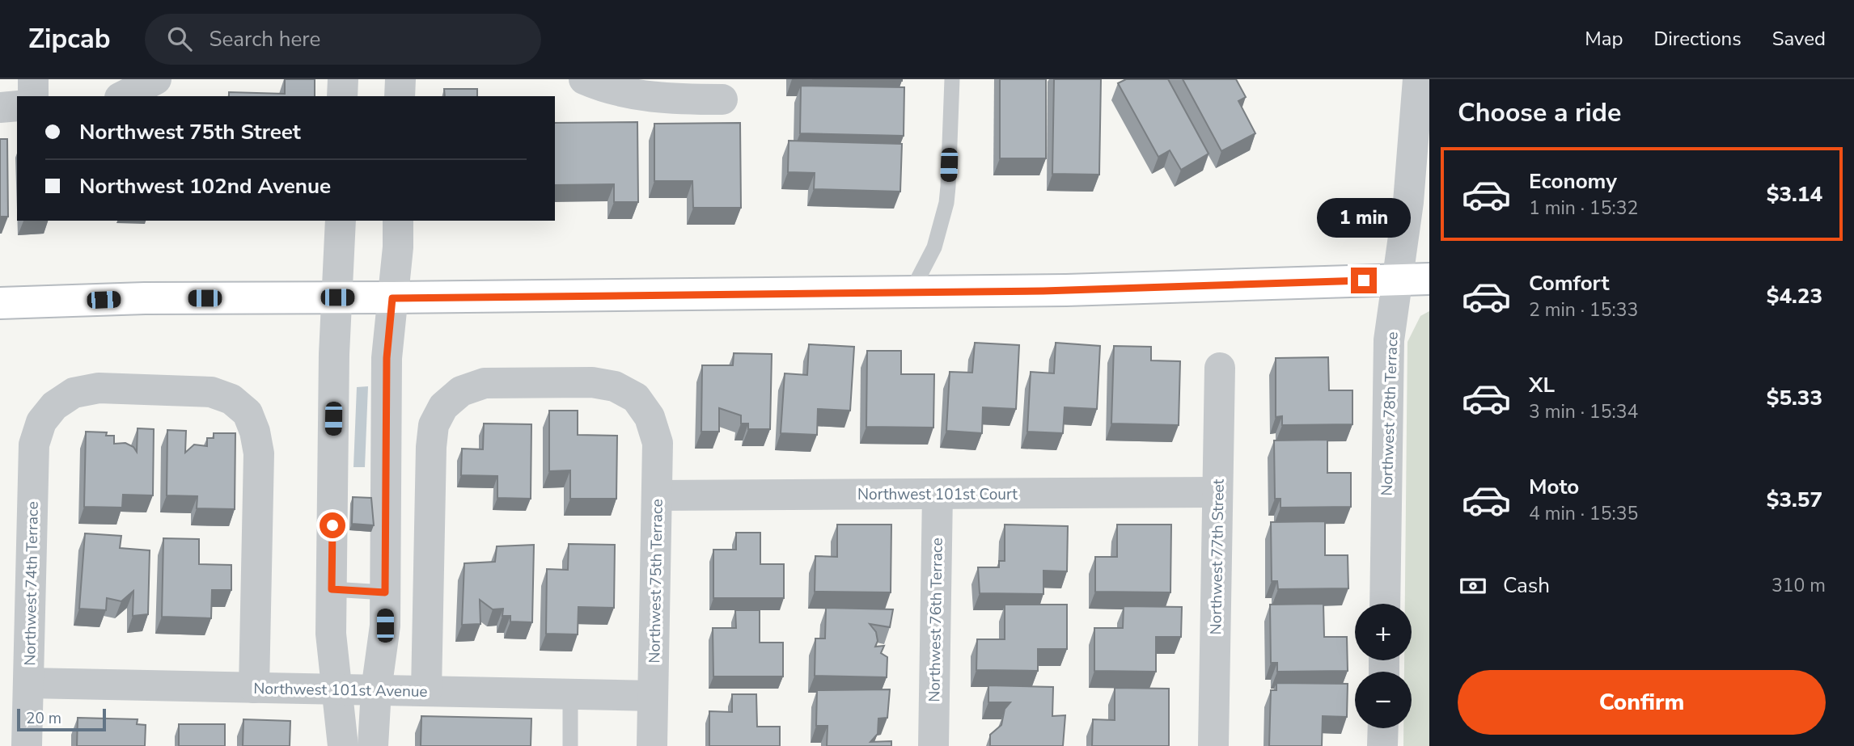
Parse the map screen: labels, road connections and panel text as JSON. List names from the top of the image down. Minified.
{"streets":{"street":["Northwest 78th Terrace","Northwest 101st Court","Northwest 77th Street","Northwest 75th Terrace","Northwest 74th Terrace","Northwest 76th Terrace","Northwest 101st Avenue"]},"crossings":[["Northwest 101st Court","Northwest 77th Street"],["Northwest 101st Court","Northwest 75th Terrace"],["Northwest 101st Court","Northwest 76th Terrace"],["Northwest 75th Terrace","Northwest 101st Avenue"],["Northwest 74th Terrace","Northwest 101st Avenue"]],"scale_bar":"20 m","page":{"header":"Zipcab","search":"Search here","nav":["Map","Directions","Saved"],"heading":"Choose a ride","banner":["Northwest 75th Street","Northwest 102nd Avenue"],"list":[{"name":"Economy","note":"1 min · 15:32","value":"$3.14"},{"name":"Comfort","note":"2 min · 15:33","value":"$4.23"},{"name":"XL","note":"3 min · 15:34","value":"$5.33"},{"name":"Moto","note":"4 min · 15:35","value":"$3.57"}],"bubble":"1 min","pay":["Cash","310 m"],"map_buttons":["+","−"],"buttons":"Confirm","scale":"20 m"}}
